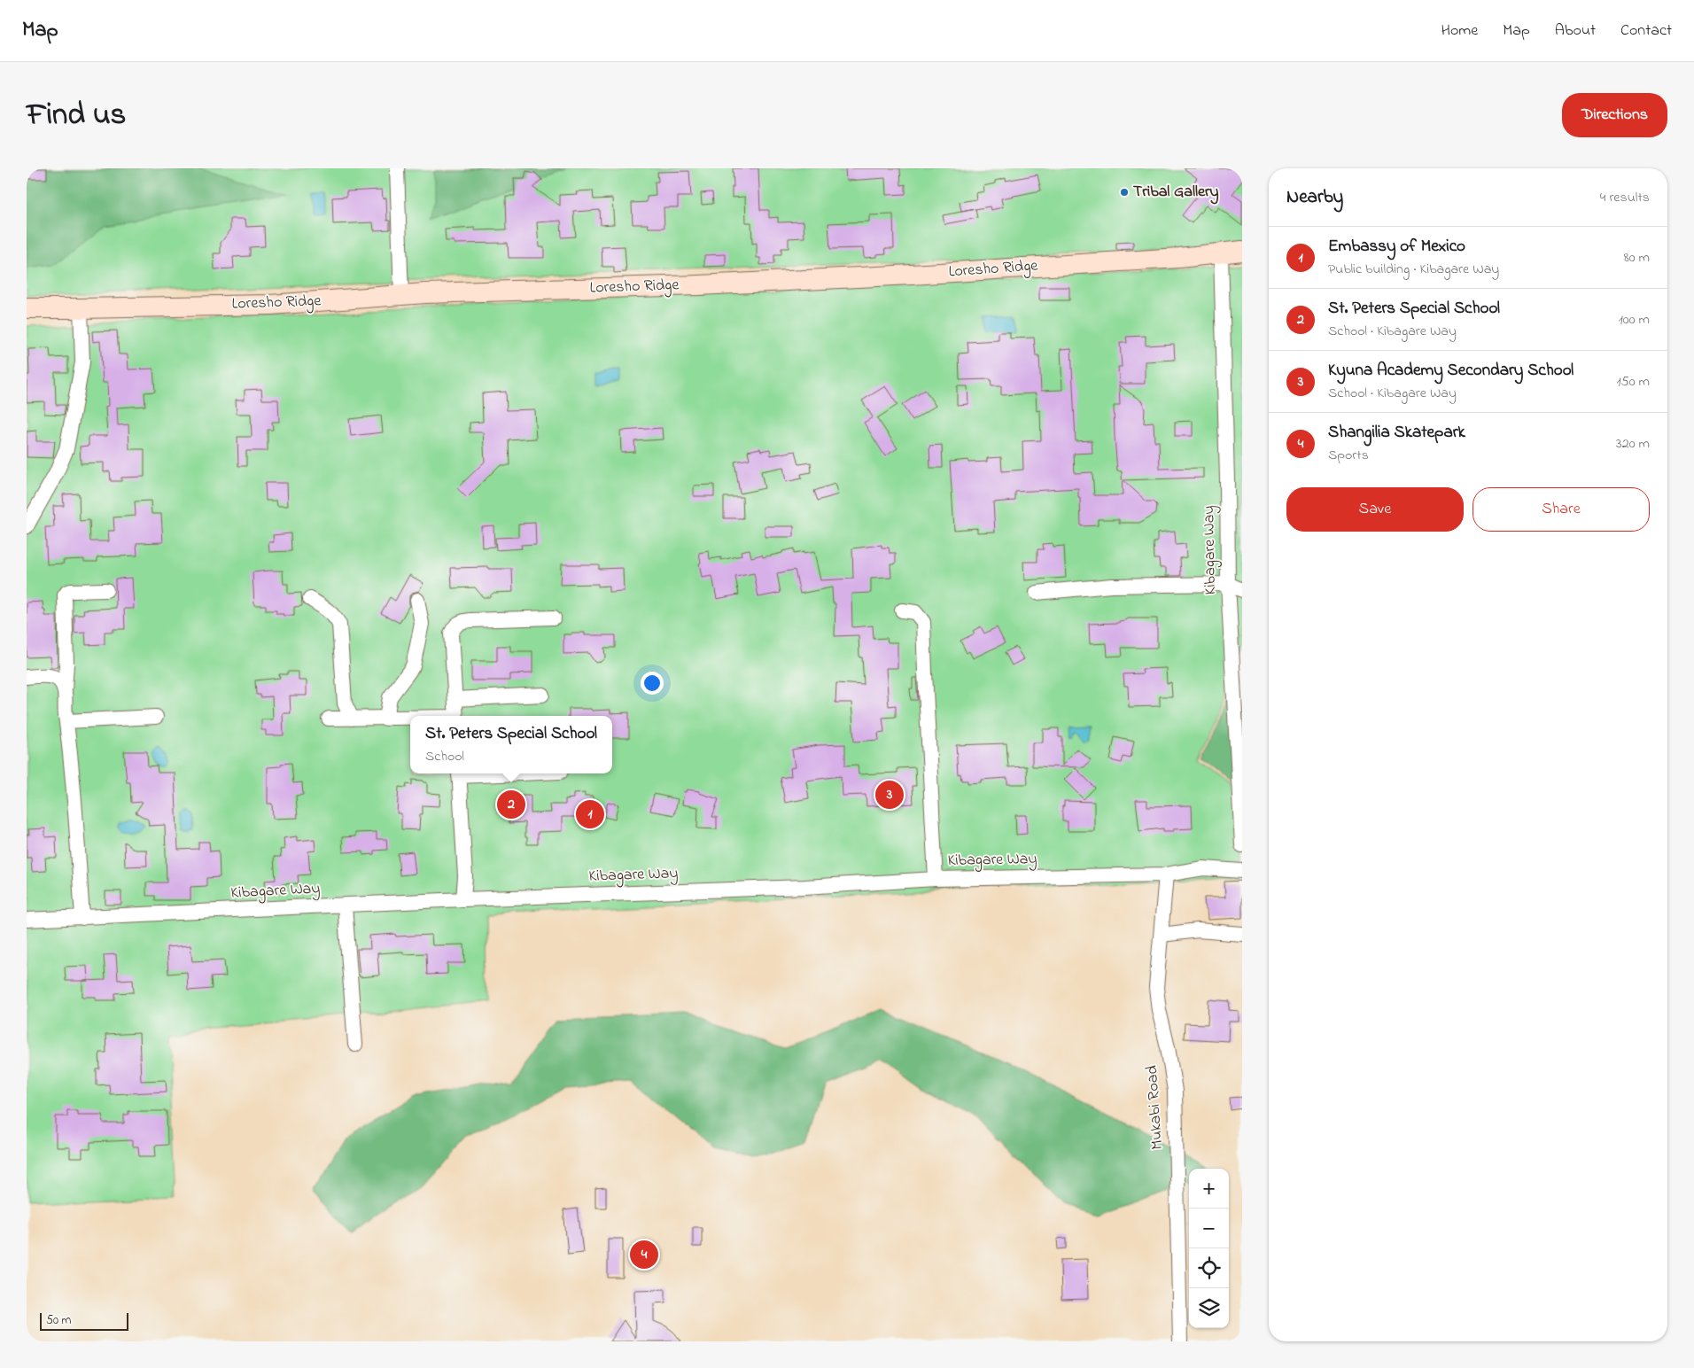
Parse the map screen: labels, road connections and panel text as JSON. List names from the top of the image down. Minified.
{"streets":{"main road":["Loresho Ridge"],"street":["Kibagare Way","Mukabi Road"]},"crossings":[["Loresho Ridge","Kibagare Way"],["Kibagare Way","Mukabi Road"]],"places":["Tribal Gallery"],"scale_bar":"50 m","page":{"header":"Map","nav":["Home","Map","About","Contact"],"title":"Find us","buttons":["Directions",["Save","Share"]],"heading":["Nearby","4 results"],"list":[{"mark":"1","name":"Embassy of Mexico","note":"Public building · Kibagare Way","value":"80 m"},{"mark":"2","name":"St. Peters Special School","note":"School · Kibagare Way","value":"100 m"},{"mark":"3","name":"Kyuna Academy Secondary School","note":"School · Kibagare Way","value":"150 m"},{"mark":"4","name":"Shangilia Skatepark","note":"Sports","value":"320 m"}],"popup":["St. Peters Special School","School"],"pins":["3","2","1","4"],"map_buttons":["+","−"],"scale":"50 m"}}
